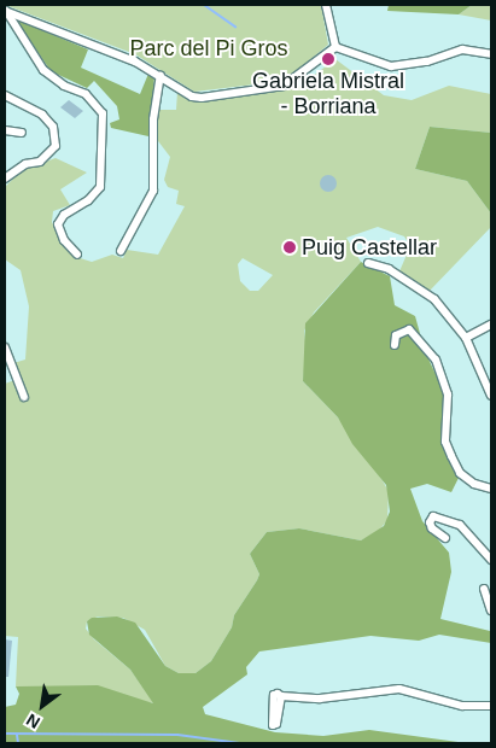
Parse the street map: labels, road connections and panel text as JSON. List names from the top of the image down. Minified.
{"parks":["Parc del Pi Gros"],"places":["Gabriela Mistral - Borriana","Puig Castellar"],"north":"bottom left"}
